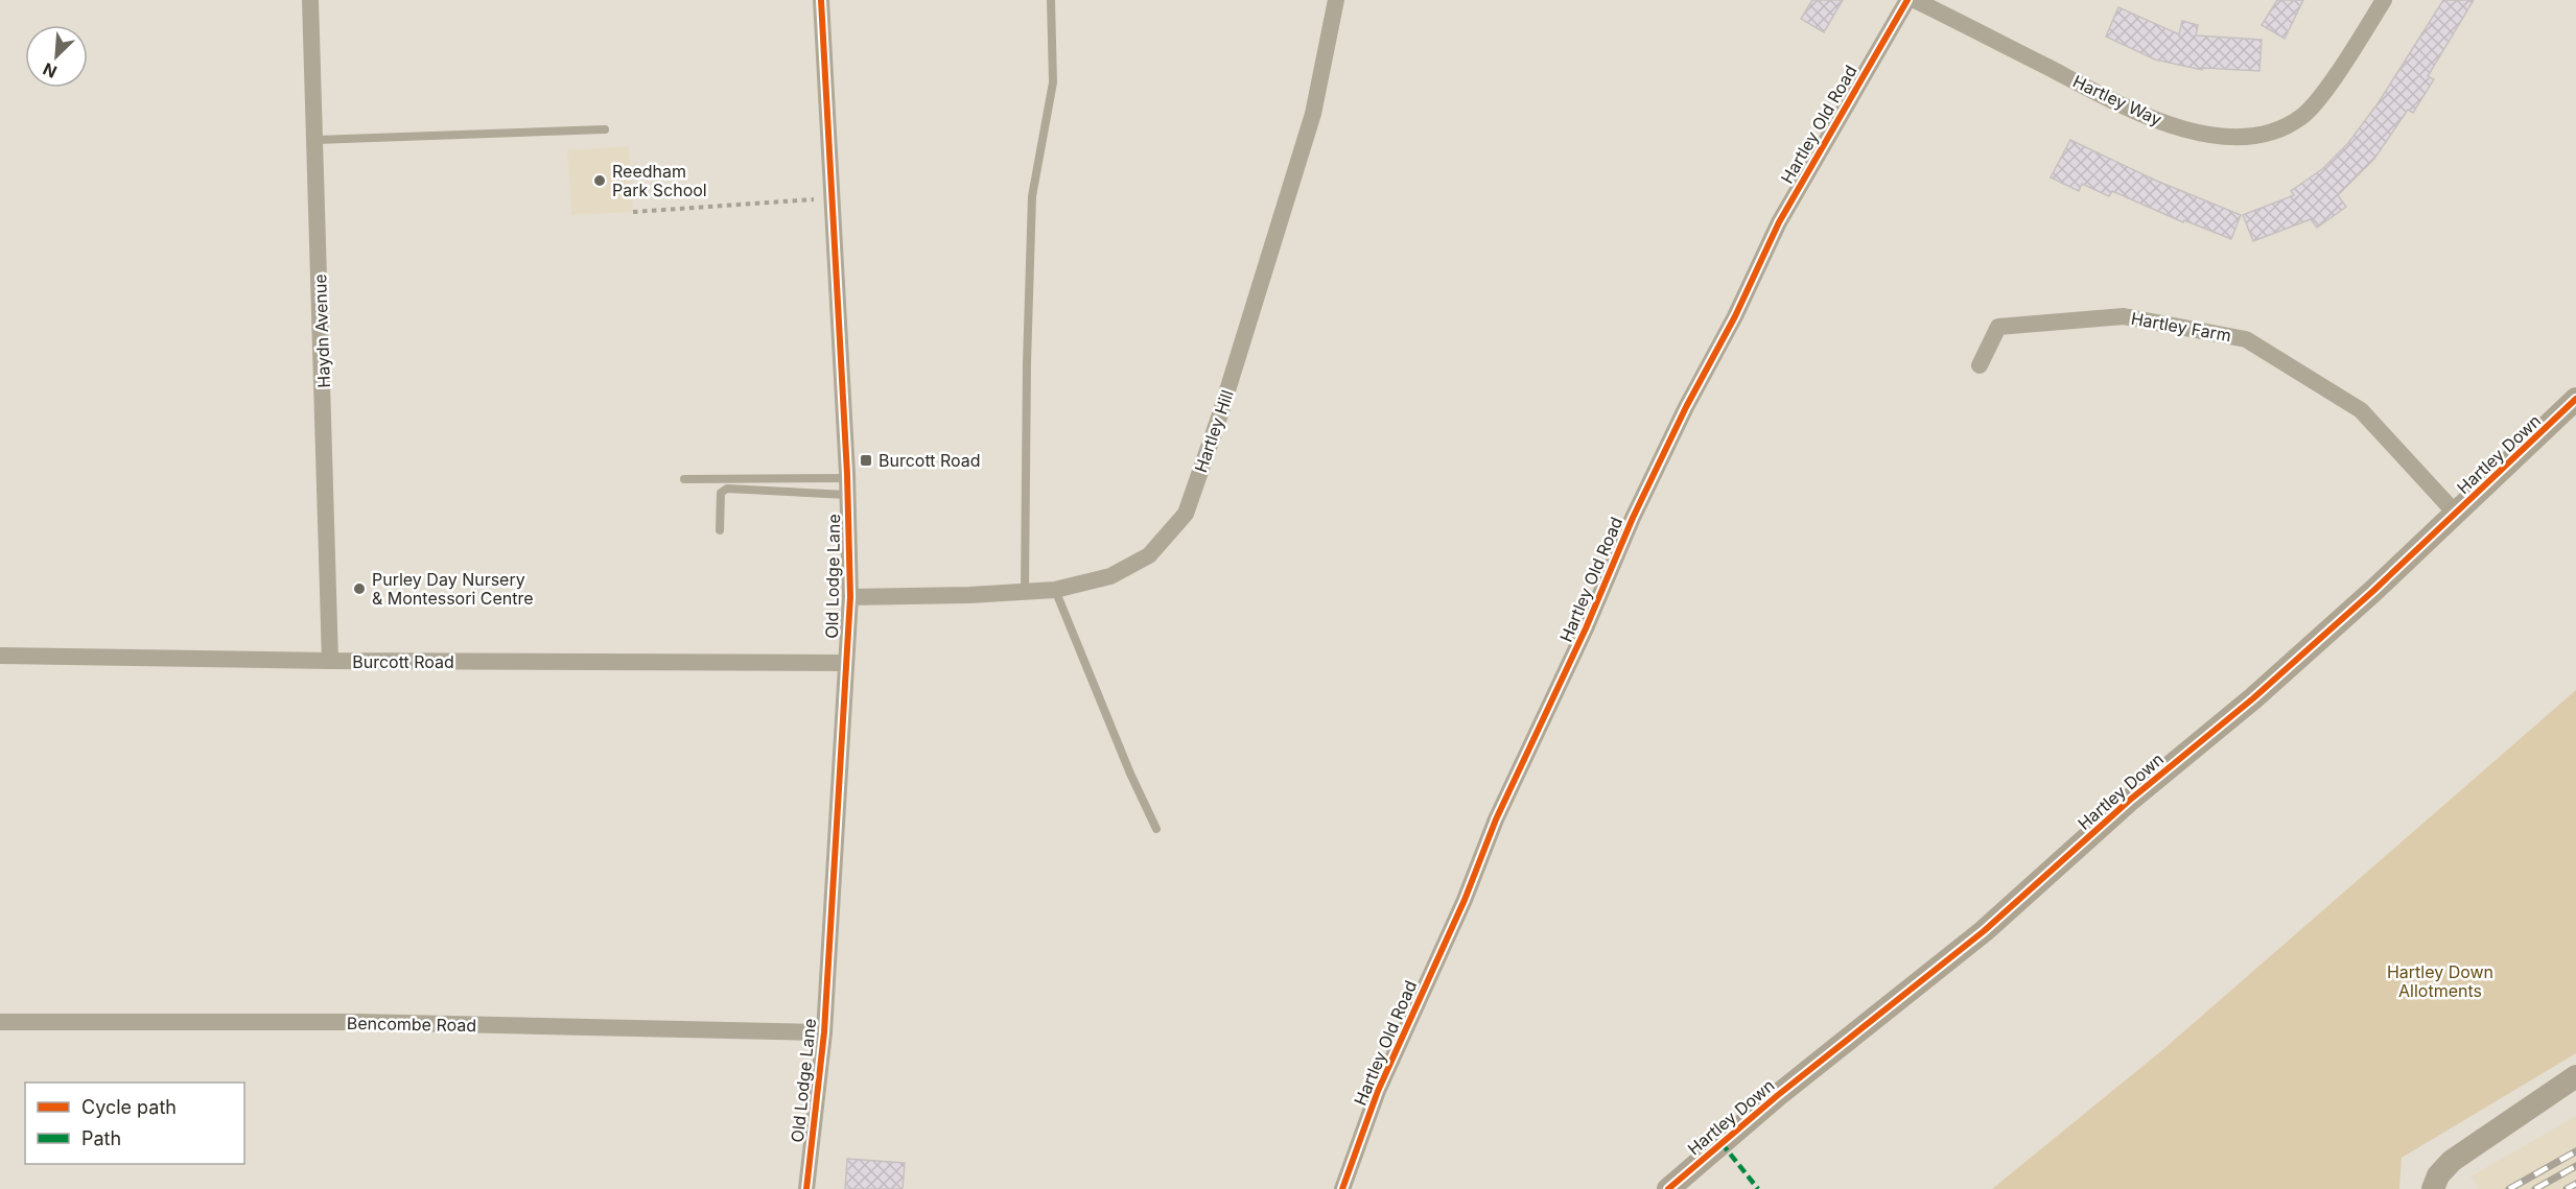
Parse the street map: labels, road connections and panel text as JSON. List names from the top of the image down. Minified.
{"streets":{"street":["Hartley Way","Hartley Old Road","Hartley Farm","Haydn Avenue","Hartley Hill","Hartley Down","Old Lodge Lane","Burcott Road","Bencombe Road"]},"crossings":[["Hartley Farm","Hartley Down"],["Haydn Avenue","Burcott Road"],["Hartley Hill","Old Lodge Lane"],["Old Lodge Lane","Burcott Road"],["Old Lodge Lane","Bencombe Road"]],"parks":["Hartley Down Allotments"],"places":{"other":["Reedham Park School","Purley Day Nursery & Montessori Centre"],"transit":["Burcott Road"]},"legend":["Cycle path","Path"],"north":"bottom left"}
